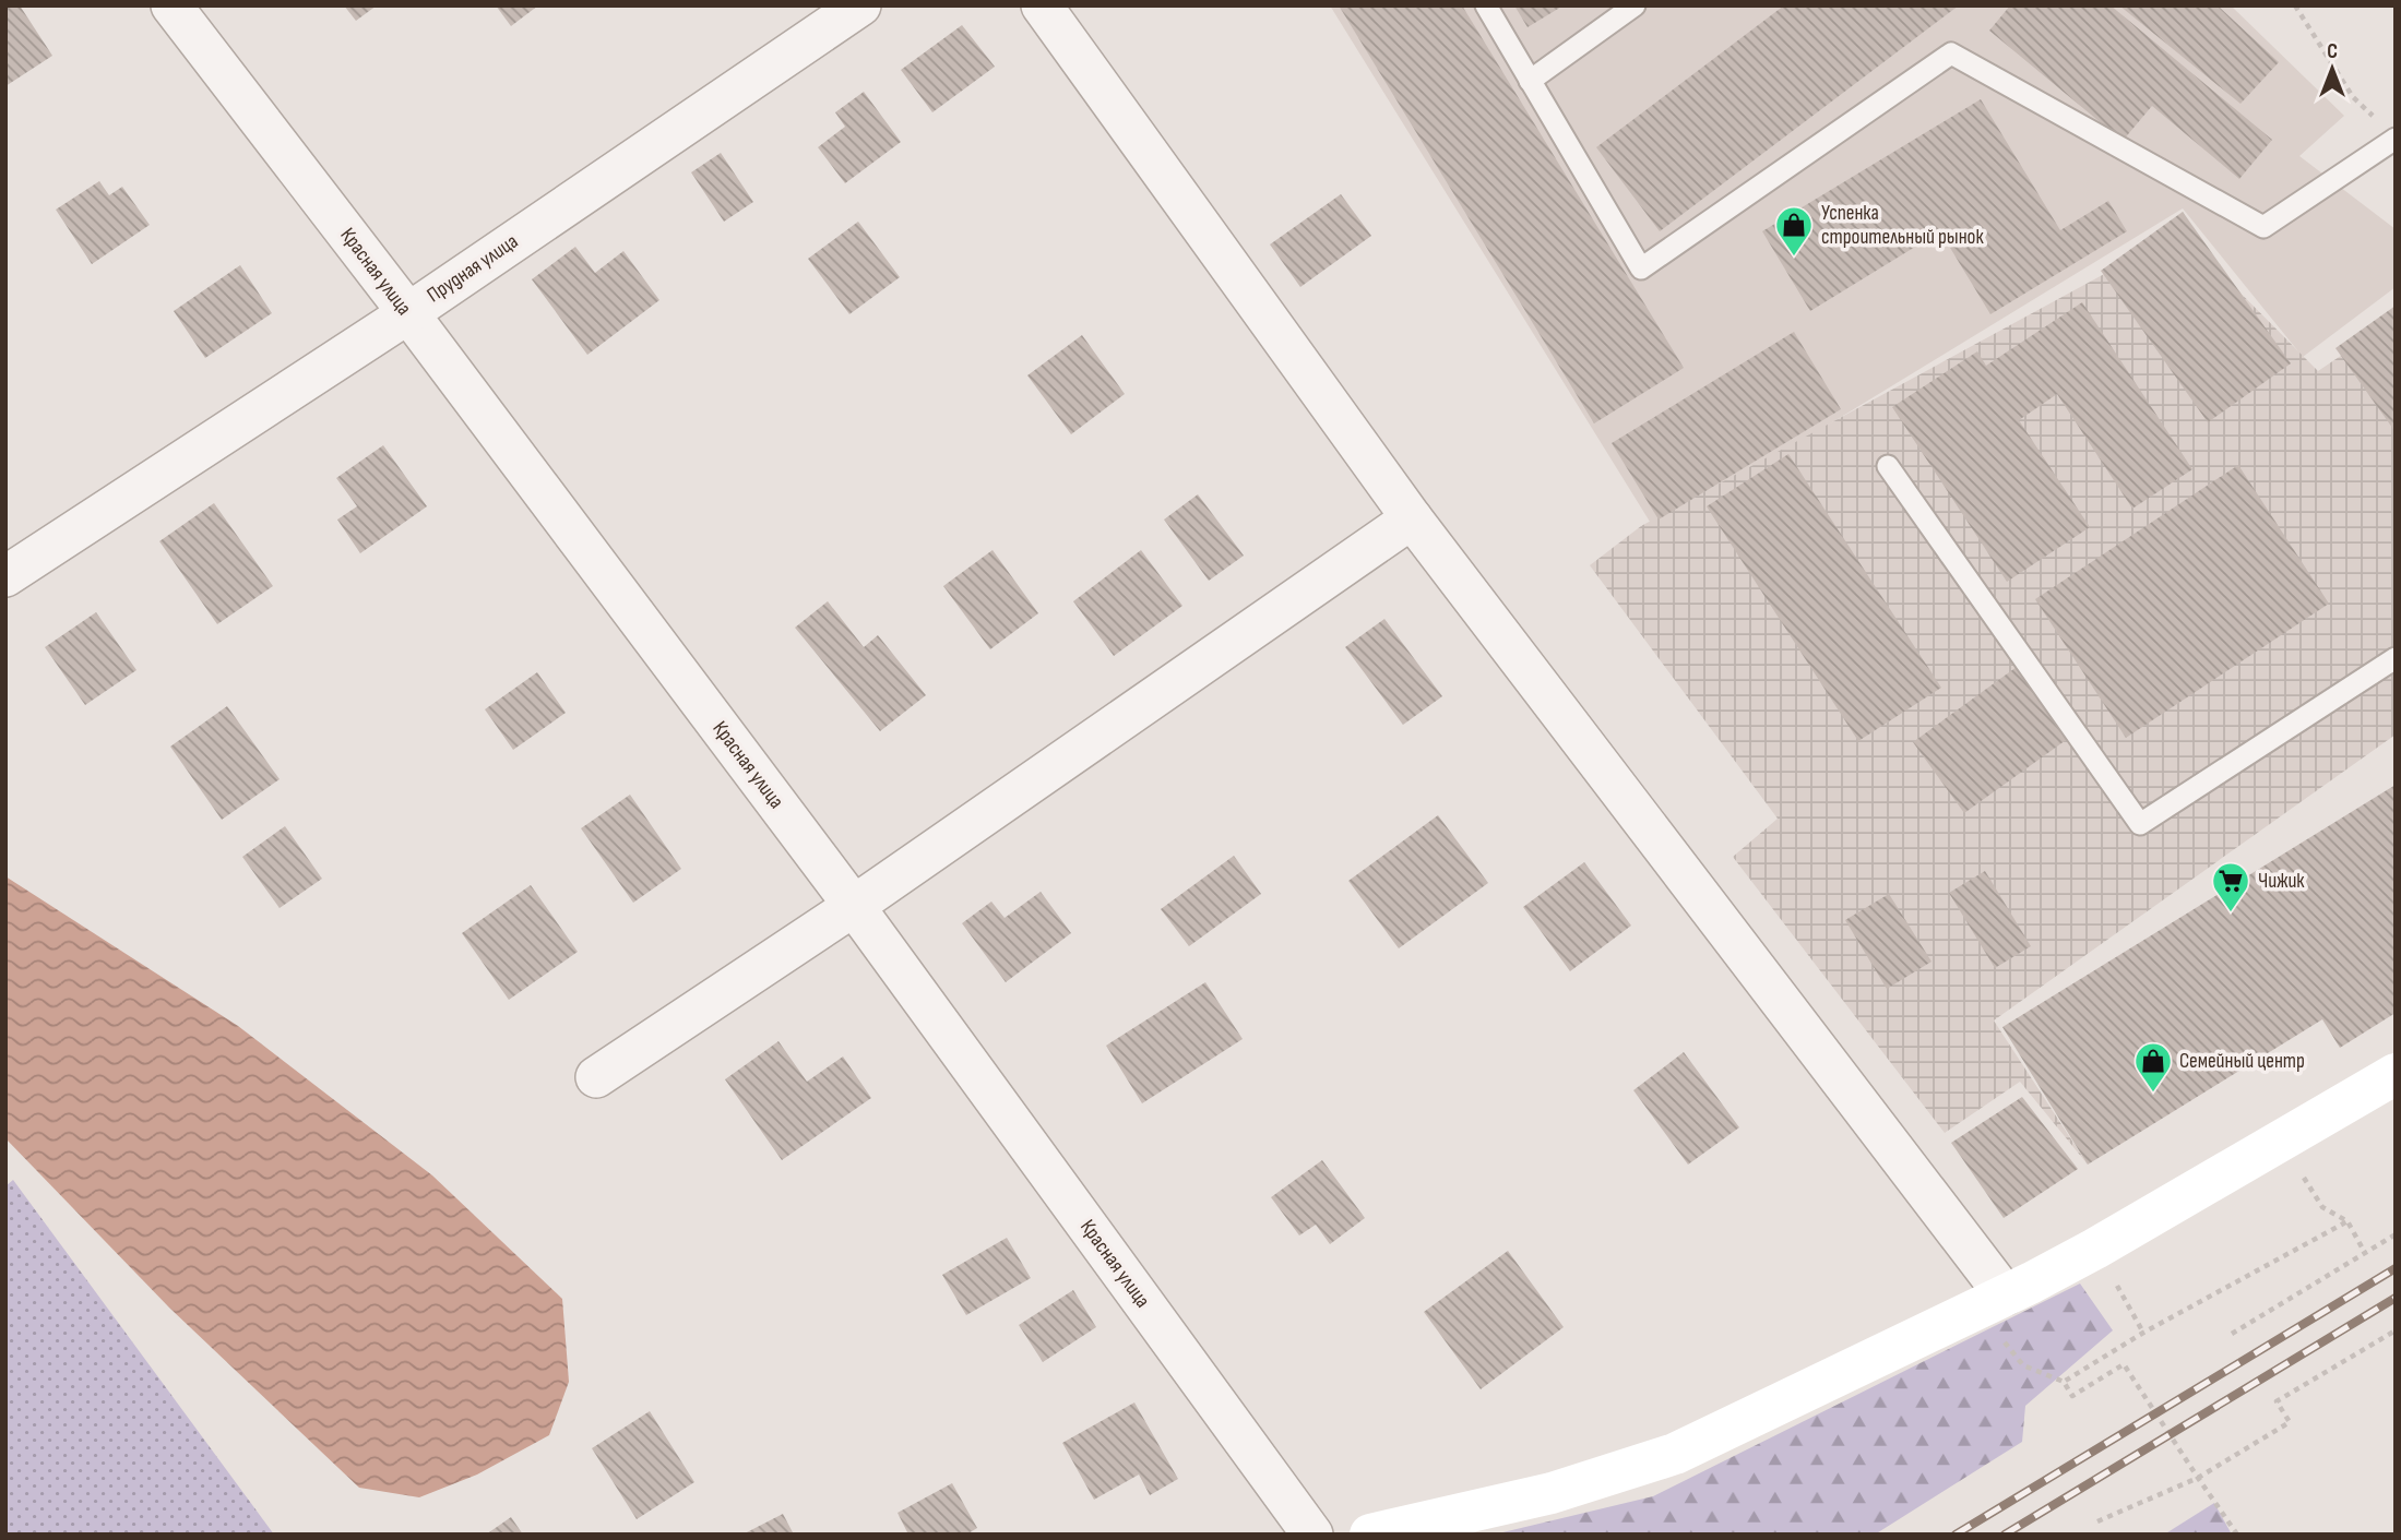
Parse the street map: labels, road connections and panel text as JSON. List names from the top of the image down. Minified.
{"streets":{"street":["Прудная улица","Красная улица"]},"crossings":[["Прудная улица","Красная улица"]],"places":{"shop":["Успенка строительный рынок","Семейный центр"],"supermarket":["Чижик"]},"north":"top"}
